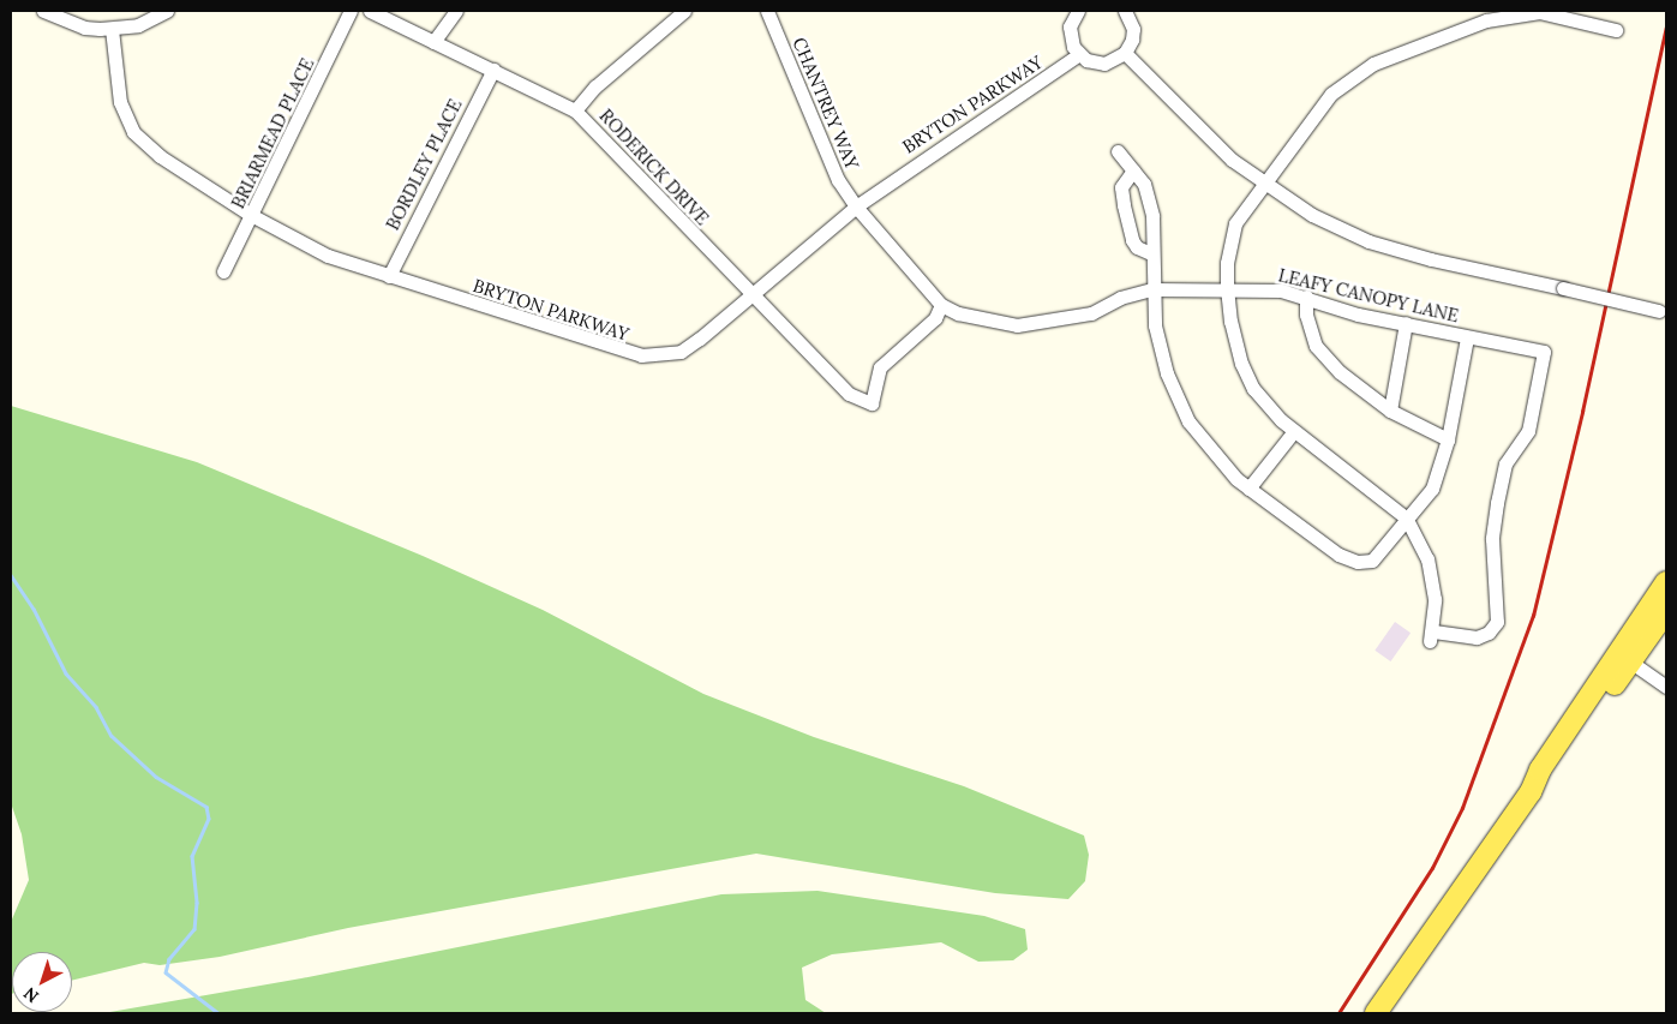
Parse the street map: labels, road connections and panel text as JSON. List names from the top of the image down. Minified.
{"streets":{"street":["CHANTREY WAY","BRYTON PARKWAY","BRIARMEAD PLACE","BORDLEY PLACE","RODERICK DRIVE","LEAFY CANOPY LANE"]},"crossings":[["CHANTREY WAY","BRYTON PARKWAY"],["CHANTREY WAY","RODERICK DRIVE"],["CHANTREY WAY","LEAFY CANOPY LANE"],["BRYTON PARKWAY","BRIARMEAD PLACE"],["BRYTON PARKWAY","BORDLEY PLACE"],["BRYTON PARKWAY","RODERICK DRIVE"],["BORDLEY PLACE","RODERICK DRIVE"],["RODERICK DRIVE","LEAFY CANOPY LANE"]],"north":"bottom left"}
